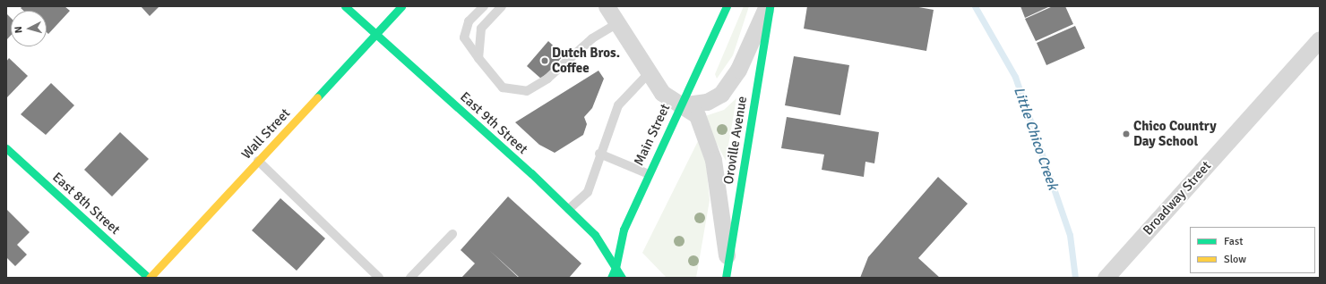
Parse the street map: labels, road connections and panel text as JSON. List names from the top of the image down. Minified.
{"streets":{"main road":["East 9th Street","Wall Street","Main Street","Oroville Avenue","East 8th Street"],"street":["Broadway Street"]},"crossings":[["East 9th Street","Wall Street"],["East 9th Street","Main Street"],["Wall Street","East 8th Street"]],"water":["Little Chico Creek"],"places":["Dutch Bros. Coffee","Chico Country Day School"],"legend":["Fast","Slow"],"north":"left"}
